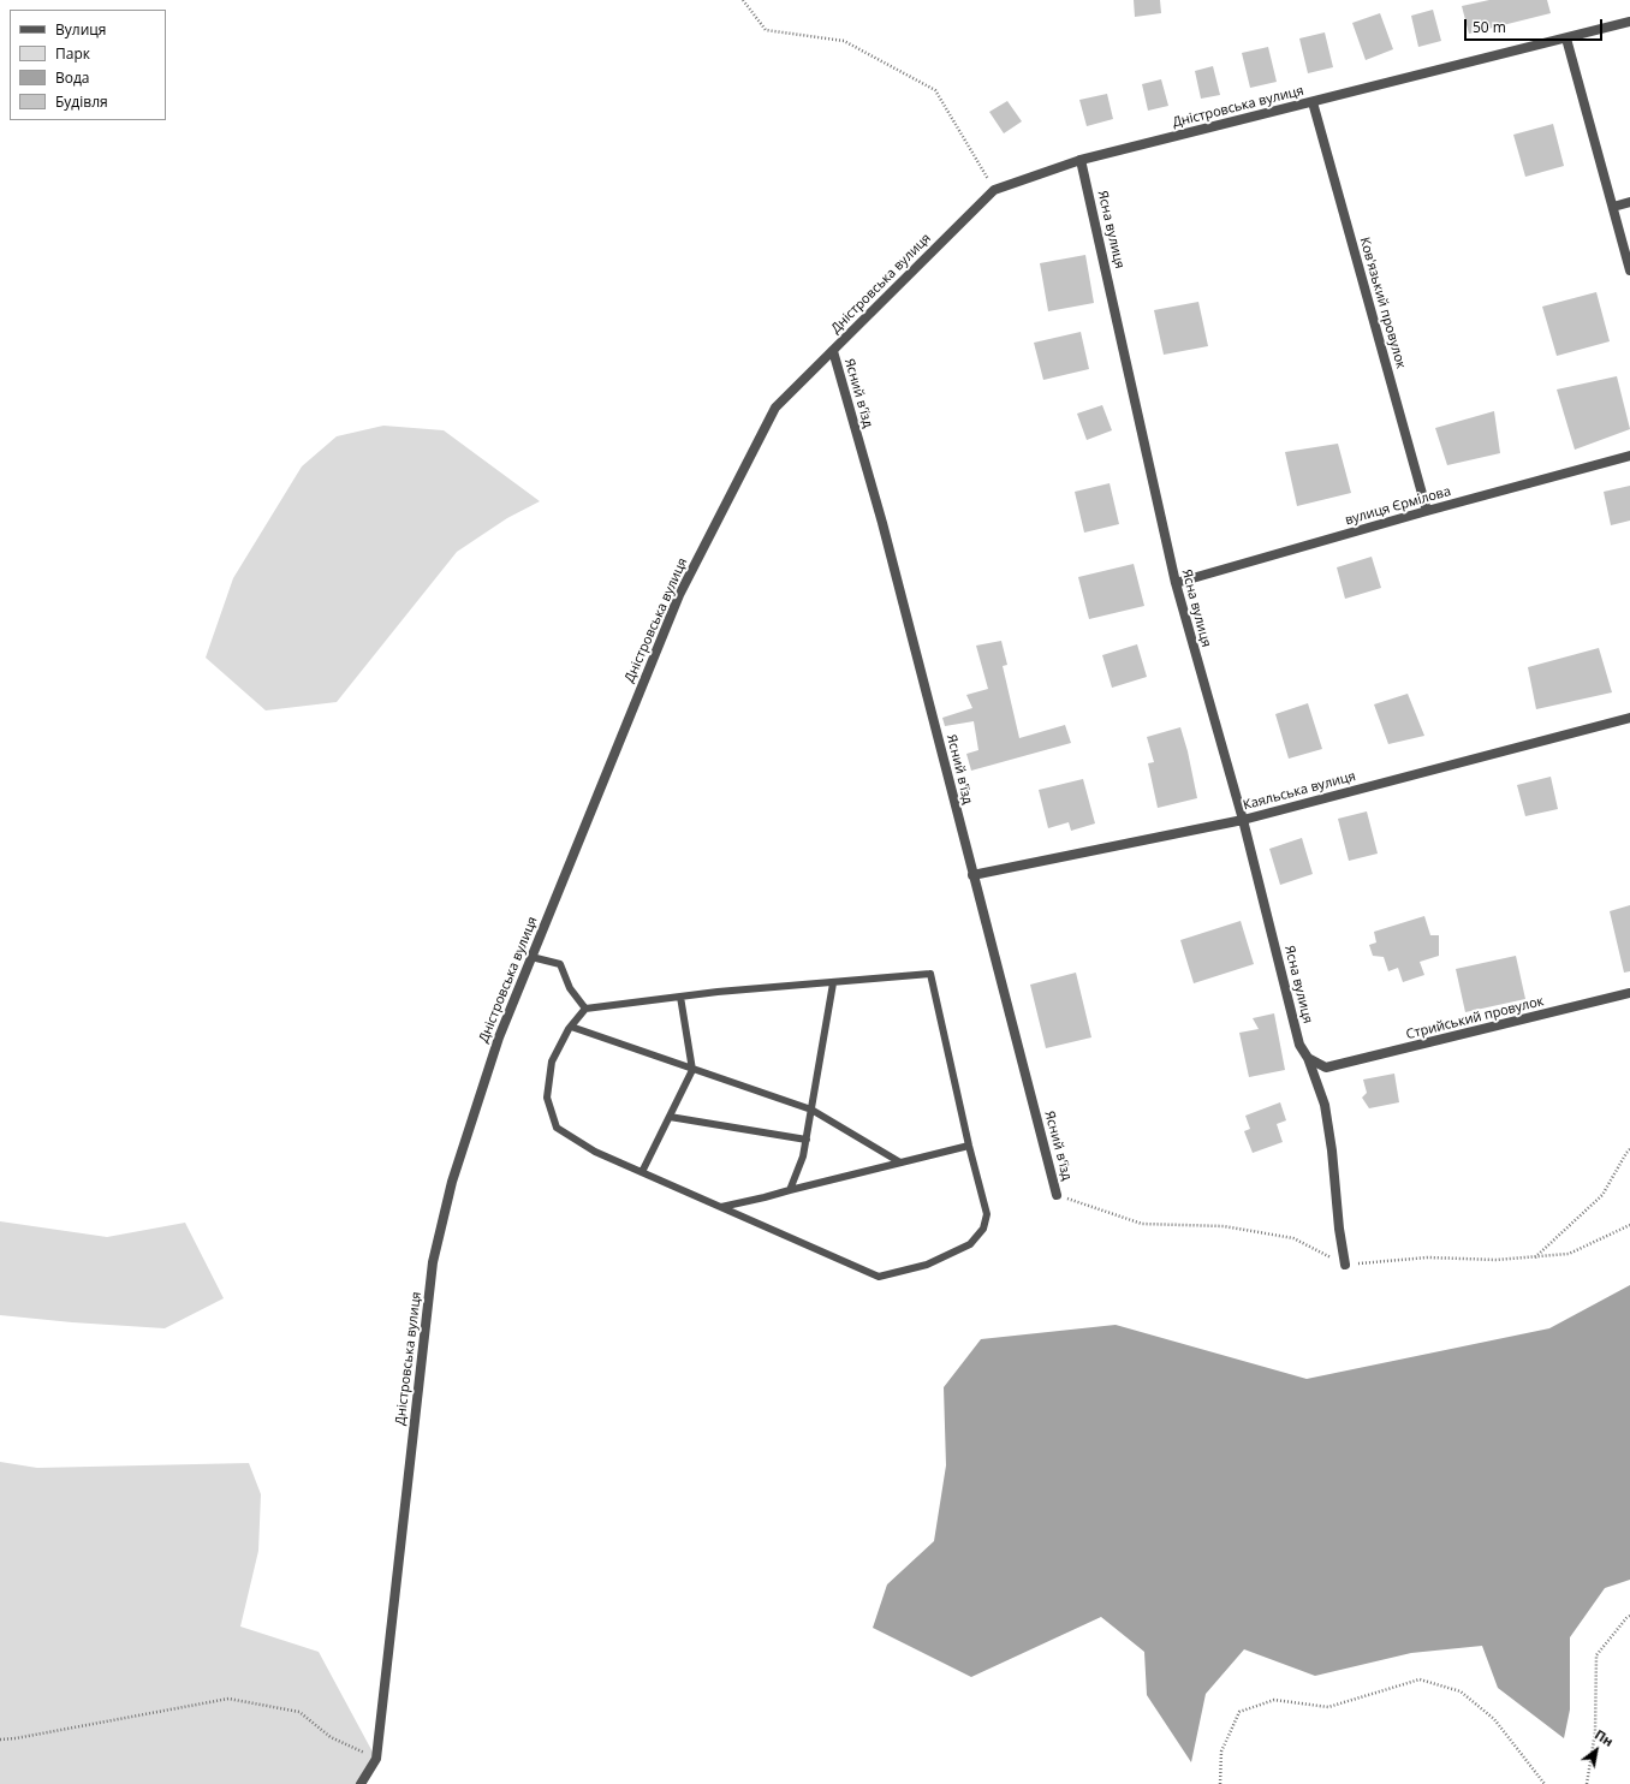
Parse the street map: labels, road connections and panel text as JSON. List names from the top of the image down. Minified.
{"streets":{"street":["Дністровська вулиця","Ясна вулиця","Ков'язький провулок","Ясний в'їзд","вулиця Єрмілова","Каяльська вулиця","Стрийський провулок"]},"crossings":[["Дністровська вулиця","Ясна вулиця"],["Дністровська вулиця","Ков'язький провулок"],["Дністровська вулиця","Ясний в'їзд"],["Ясна вулиця","вулиця Єрмілова"],["Ясна вулиця","Каяльська вулиця"],["Ясна вулиця","Стрийський провулок"],["Ков'язький провулок","вулиця Єрмілова"],["Ясний в'їзд","Каяльська вулиця"]],"legend":["Вулиця","Парк","Вода","Будівля"],"scale_bar":"50 m","north":"top right"}
